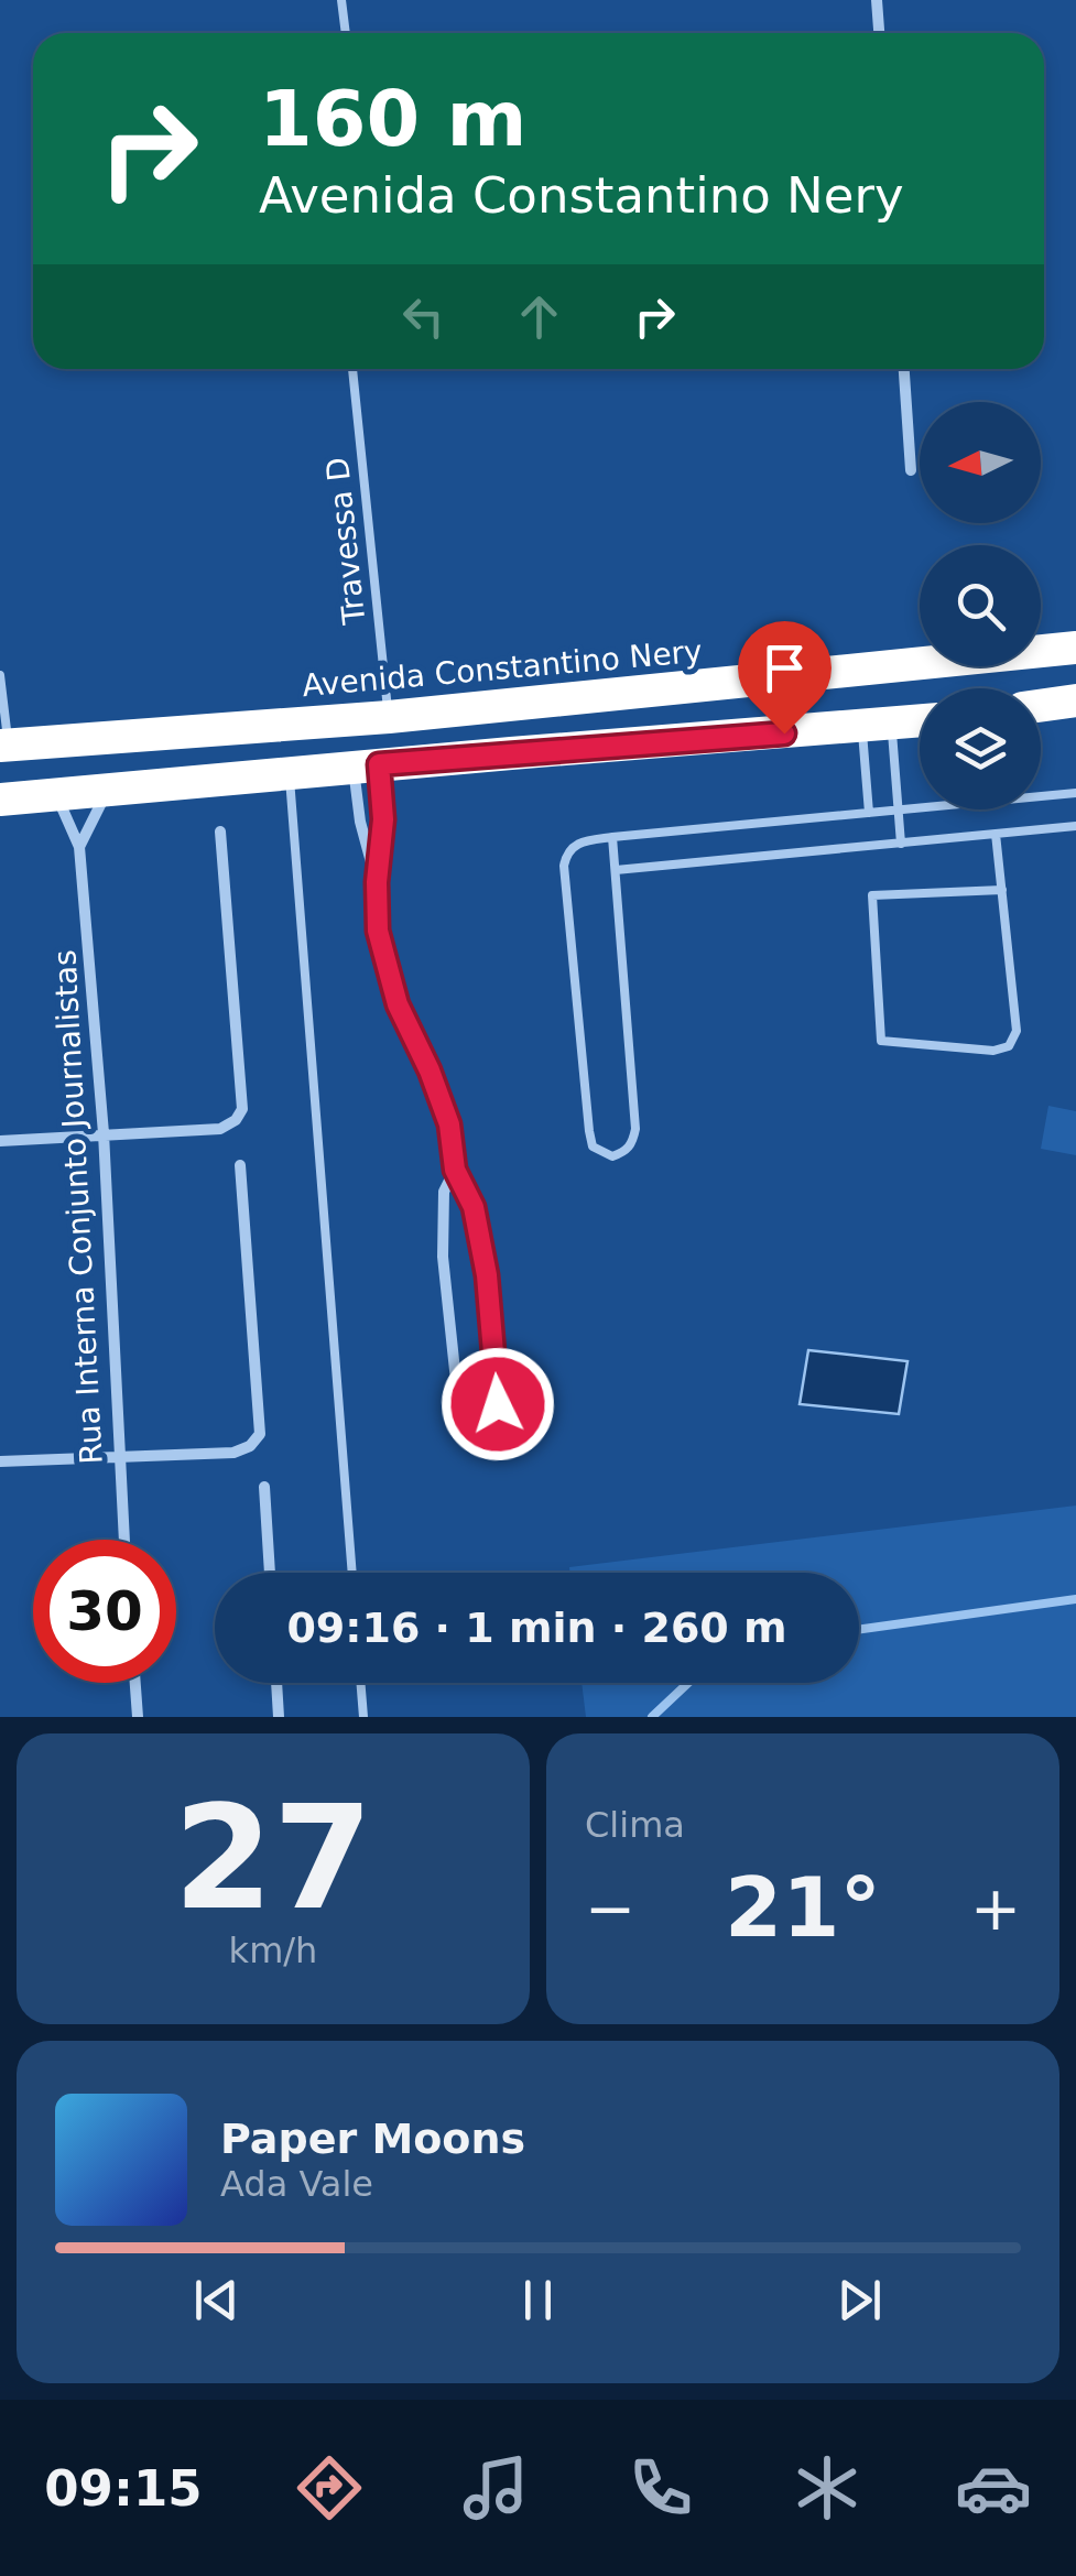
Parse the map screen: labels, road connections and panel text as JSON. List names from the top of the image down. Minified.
{"streets":{"highway":["Avenida Constantino Nery"],"street":["Rua Interna Conjunto Journalistas"],"lane":["Travessa D"]},"crossings":[["Travessa D","Avenida Constantino Nery"]],"north":"left","page":{"turn":["160 m","Avenida Constantino Nery"],"limit":"30","trip":"09:16 · 1 min · 260 m","tile":[["27","km/h"],"Clima"],"heat":["−","21°","+"],"song":["Paper Moons","Ada Vale"],"tabs":"09:15"}}
